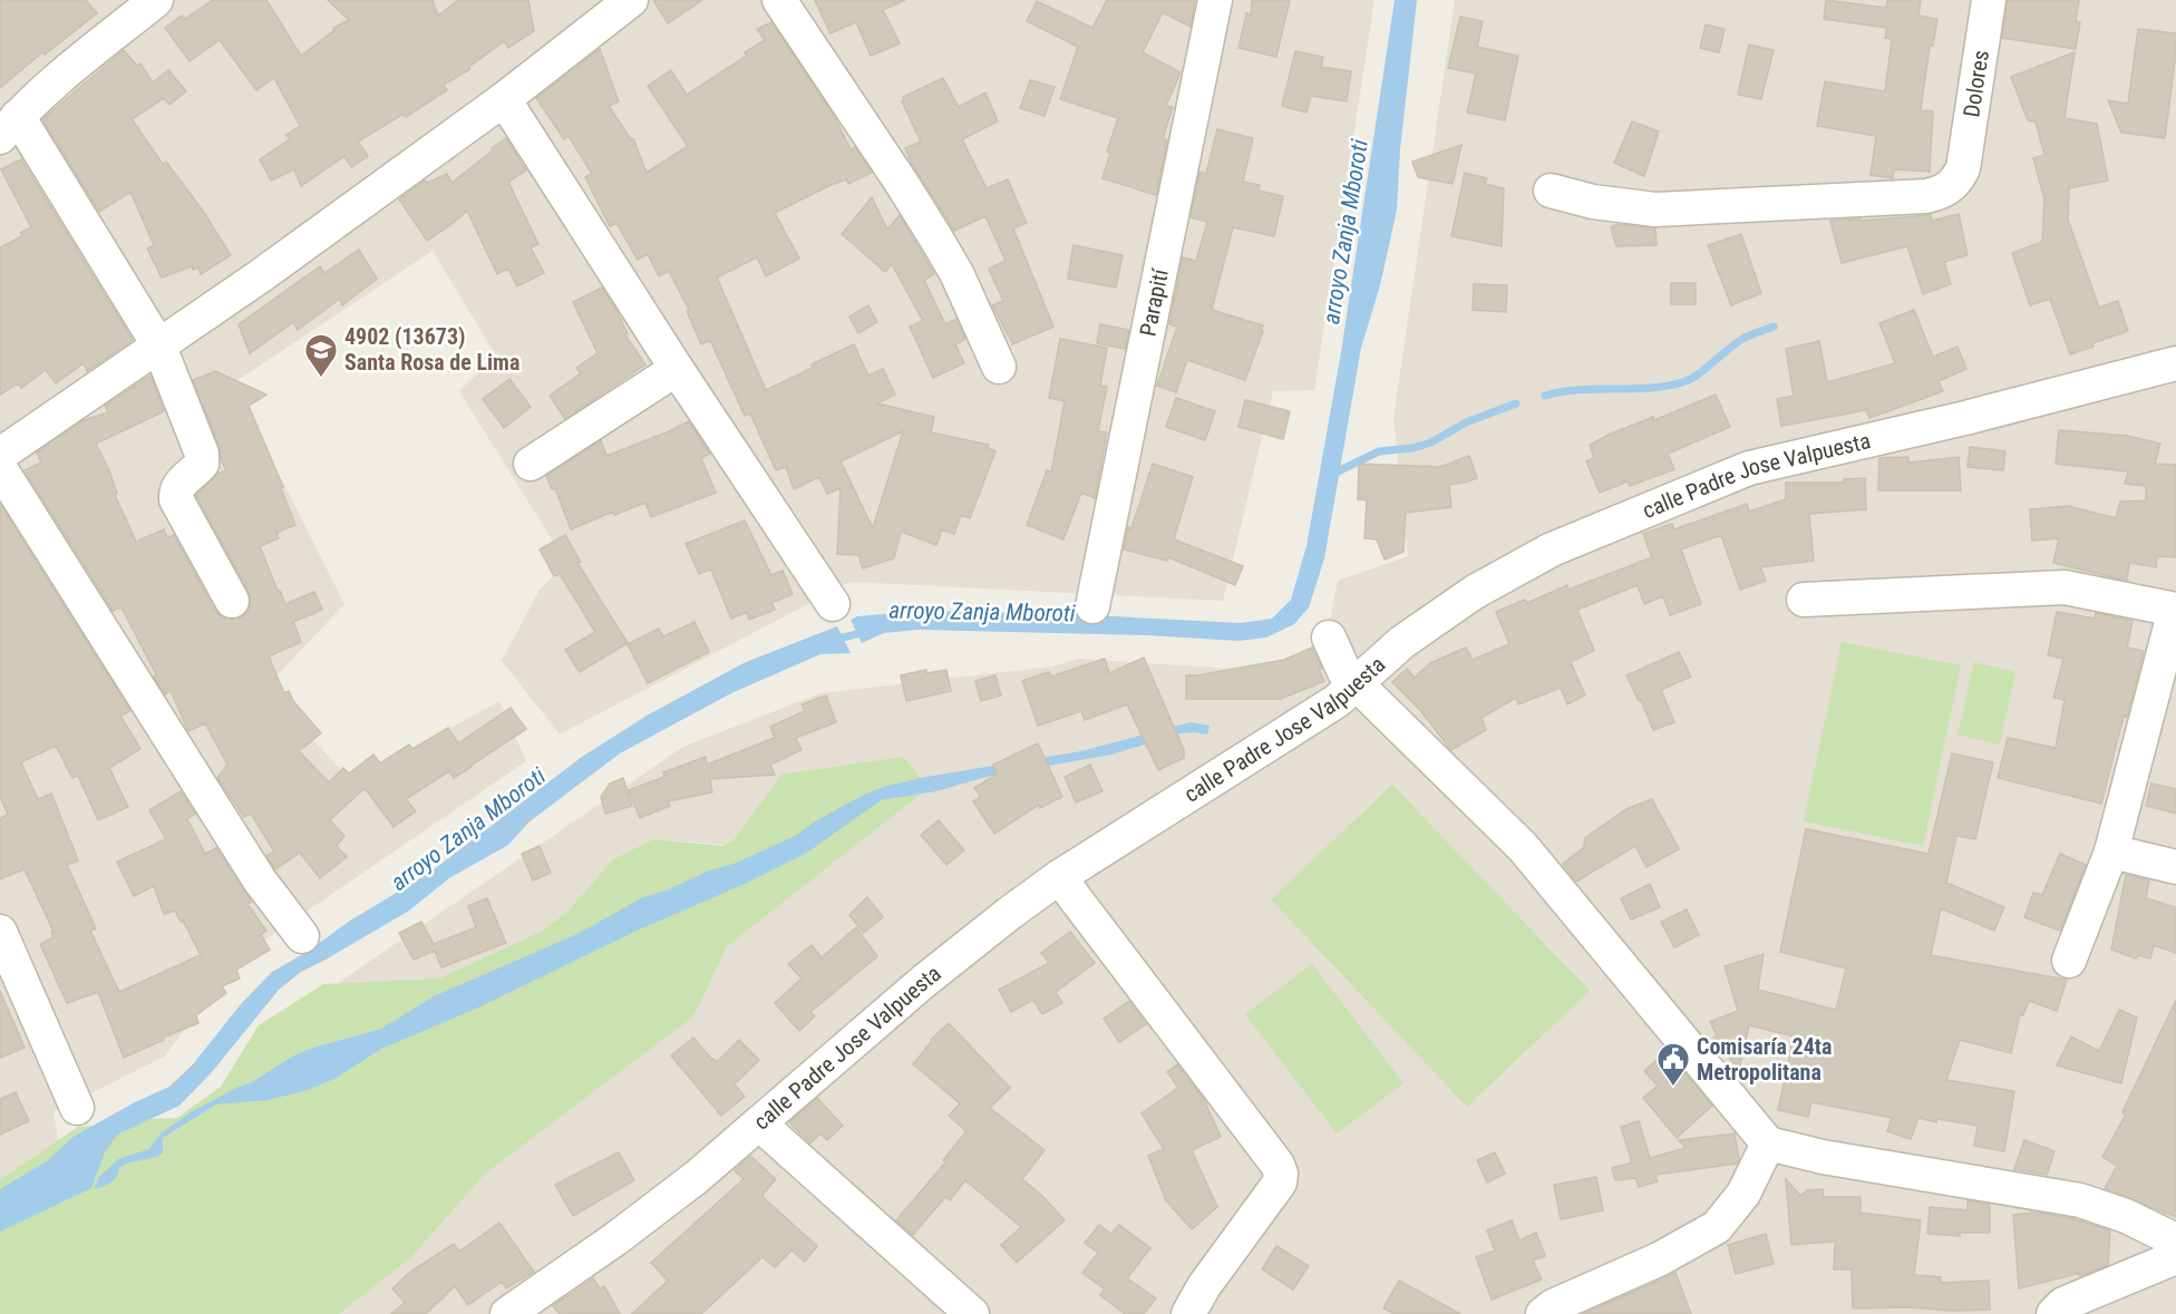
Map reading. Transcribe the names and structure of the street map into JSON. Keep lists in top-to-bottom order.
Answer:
{
  "streets": {
    "street": ["Dolores", "Parapití", "calle Padre Jose Valpuesta"]
  },
  "water": ["arroyo Zanja Mboroti"],
  "places": {
    "school or university": ["4902 (13673) Santa Rosa de Lima"],
    "public building": ["Comisaría 24ta Metropolitana"]
  }
}
